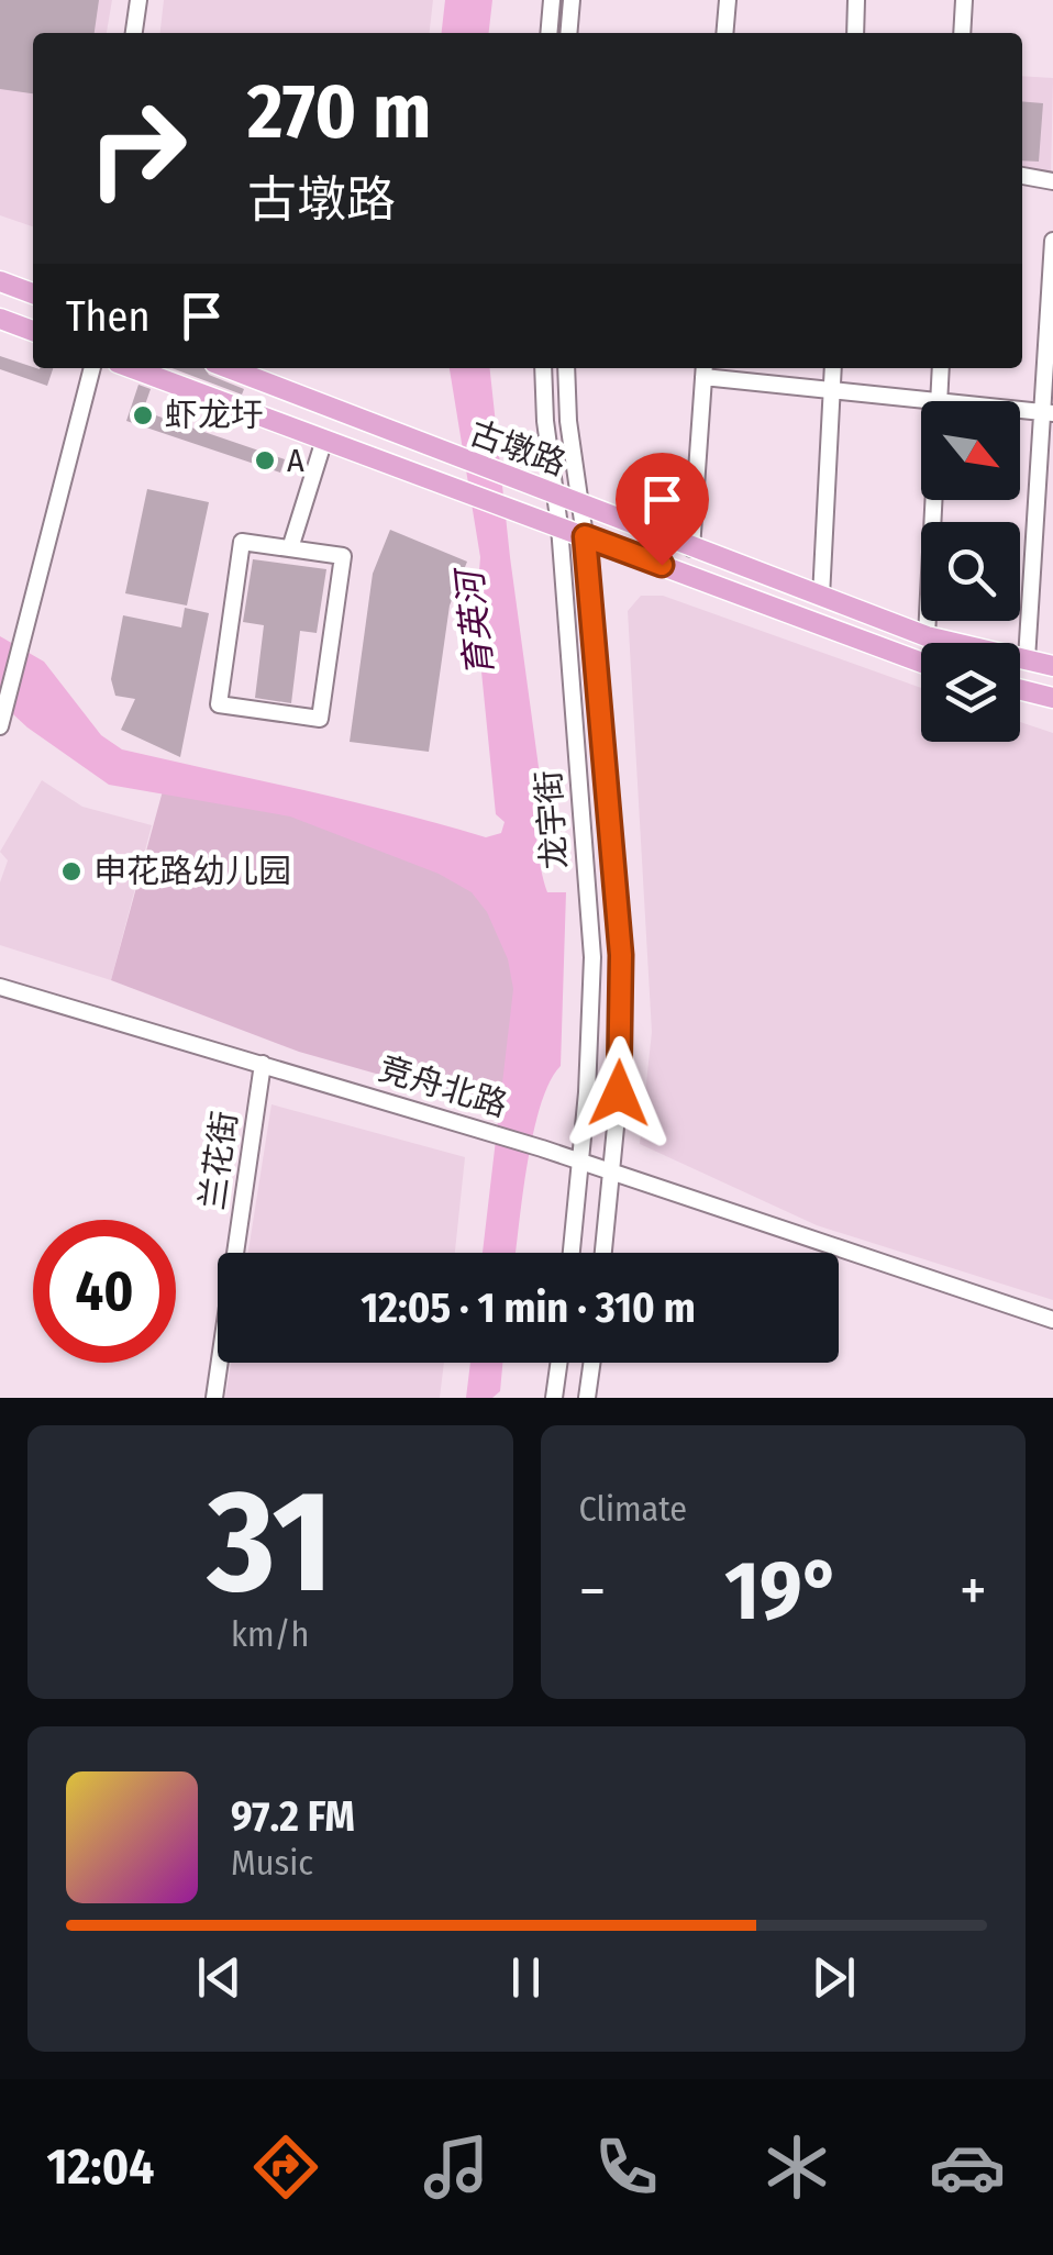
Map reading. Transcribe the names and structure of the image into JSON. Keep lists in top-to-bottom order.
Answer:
{
  "streets": {
    "main road": ["古墩路"],
    "street": ["龙宇街", "竞舟北路", "兰花街"]
  },
  "crossings": [
    ["古墩路", "龙宇街"],
    ["龙宇街", "竞舟北路"],
    ["竞舟北路", "兰花街"]
  ],
  "water": ["育英河"],
  "places": ["虾龙圩", "A", "申花路幼儿园"],
  "north": "bottom right",
  "page": {
    "turn": ["270 m", "古墩路"],
    "then": "Then",
    "limit": "40",
    "trip": "12:05 · 1 min · 310 m",
    "tile": [
      ["31", "km/h"],
      "Climate"
    ],
    "heat": ["−", "19°", "+"],
    "song": ["97.2 FM", "Music"],
    "tabs": "12:04"
  }
}
